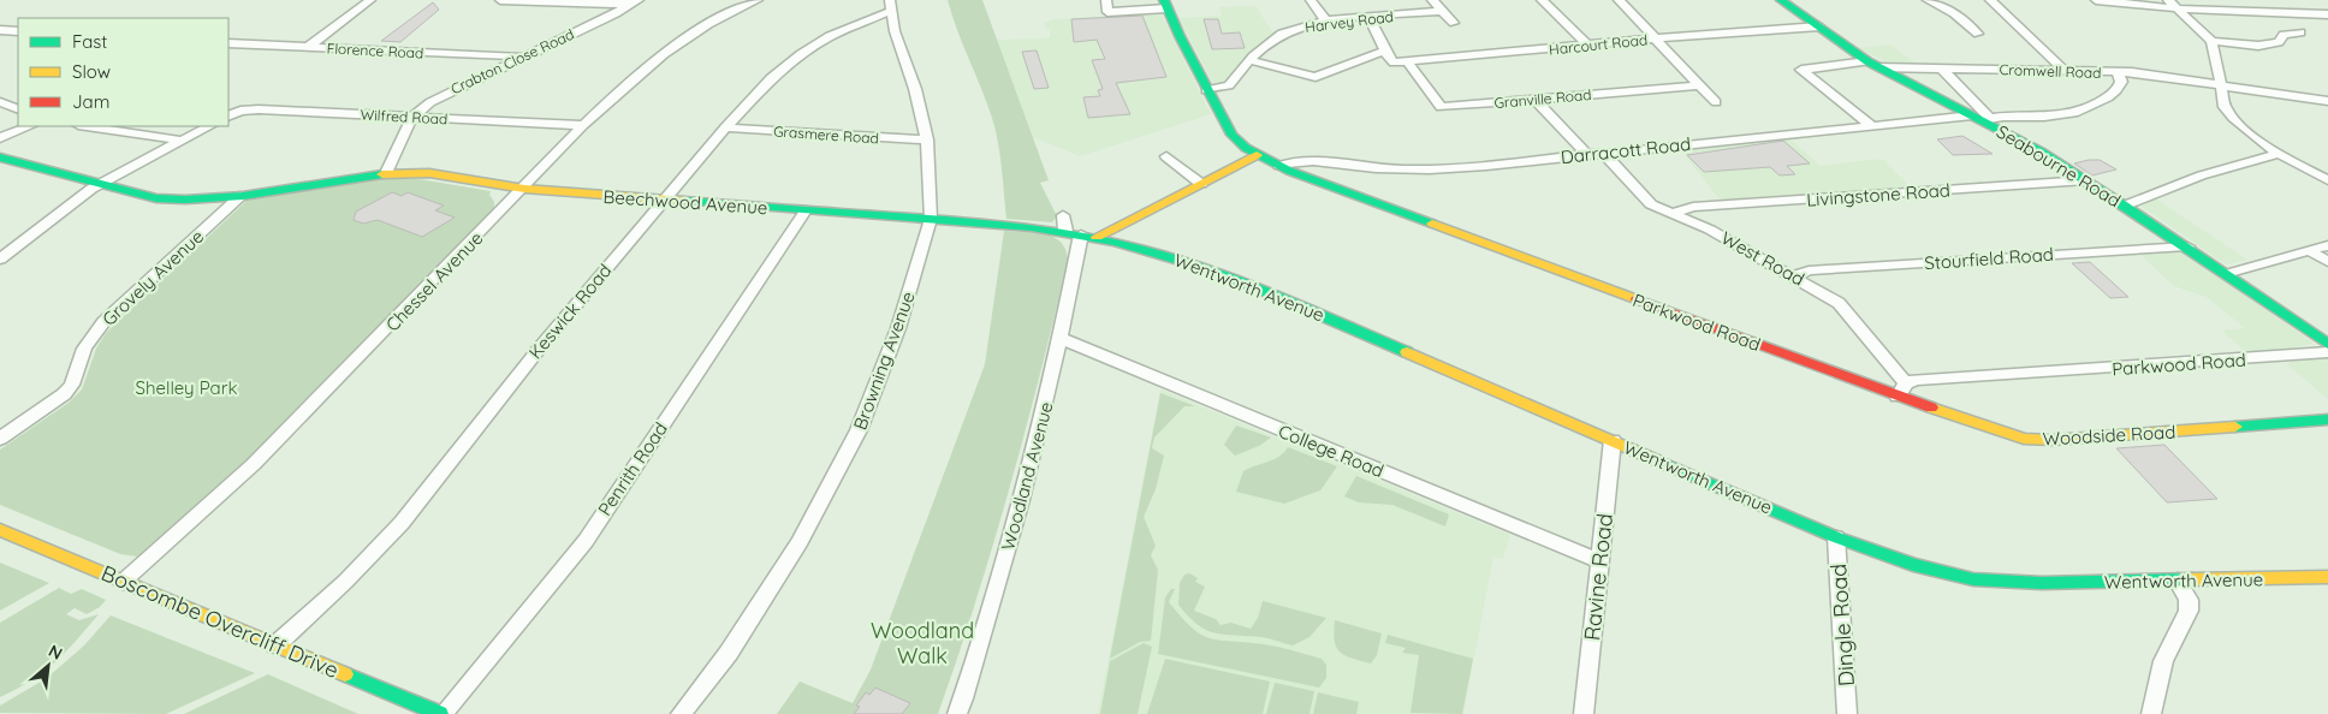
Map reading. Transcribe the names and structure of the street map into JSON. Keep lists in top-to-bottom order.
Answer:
{
  "streets": {
    "street": [
      "Harvey Road",
      "Harcourt Road",
      "Florence Road",
      "Crabton Close Road",
      "Cromwell Road",
      "Granville Road",
      "Wilfred Road",
      "Grasmere Road",
      "Darracott Road",
      "Seabourne Road",
      "Livingstone Road",
      "Beechwood Avenue",
      "West Road",
      "Stourfield Road",
      "Grovely Avenue",
      "Chessel Avenue",
      "Wentworth Avenue",
      "Keswick Road",
      "Parkwood Road",
      "Browning Avenue",
      "Woodside Road",
      "College Road",
      "Penrith Road",
      "Woodland Avenue",
      "Ravine Road",
      "Boscombe Overcliff Drive",
      "Dingle Road"
    ]
  },
  "crossings": [
    ["Harvey Road", "Parkwood Road"],
    ["Harcourt Road", "Granville Road"],
    ["Harcourt Road", "Seabourne Road"],
    ["Florence Road", "Crabton Close Road"],
    ["Crabton Close Road", "Wilfred Road"],
    ["Crabton Close Road", "Beechwood Avenue"],
    ["Cromwell Road", "Darracott Road"],
    ["Cromwell Road", "Seabourne Road"],
    ["Wilfred Road", "Chessel Avenue"],
    ["Grasmere Road", "Keswick Road"],
    ["Grasmere Road", "Browning Avenue"],
    ["Darracott Road", "Seabourne Road"],
    ["Darracott Road", "West Road"],
    ["Darracott Road", "Parkwood Road"],
    ["Seabourne Road", "Livingstone Road"],
    ["Seabourne Road", "Stourfield Road"],
    ["Livingstone Road", "West Road"],
    ["Beechwood Avenue", "Grovely Avenue"],
    ["Beechwood Avenue", "Chessel Avenue"],
    ["Beechwood Avenue", "Wentworth Avenue"],
    ["Beechwood Avenue", "Keswick Road"],
    ["Beechwood Avenue", "Browning Avenue"],
    ["Beechwood Avenue", "Penrith Road"],
    ["Beechwood Avenue", "Woodland Avenue"],
    ["West Road", "Stourfield Road"],
    ["West Road", "Parkwood Road"],
    ["West Road", "Woodside Road"],
    ["Chessel Avenue", "Boscombe Overcliff Drive"],
    ["Wentworth Avenue", "Ravine Road"],
    ["Wentworth Avenue", "Dingle Road"],
    ["Keswick Road", "Browning Avenue"],
    ["Keswick Road", "Boscombe Overcliff Drive"],
    ["Parkwood Road", "Woodside Road"],
    ["College Road", "Woodland Avenue"],
    ["College Road", "Ravine Road"],
    ["Penrith Road", "Boscombe Overcliff Drive"]
  ],
  "parks": ["Shelley Park", "Woodland Walk"],
  "legend": ["Fast", "Slow", "Jam"],
  "north": "top right"
}
